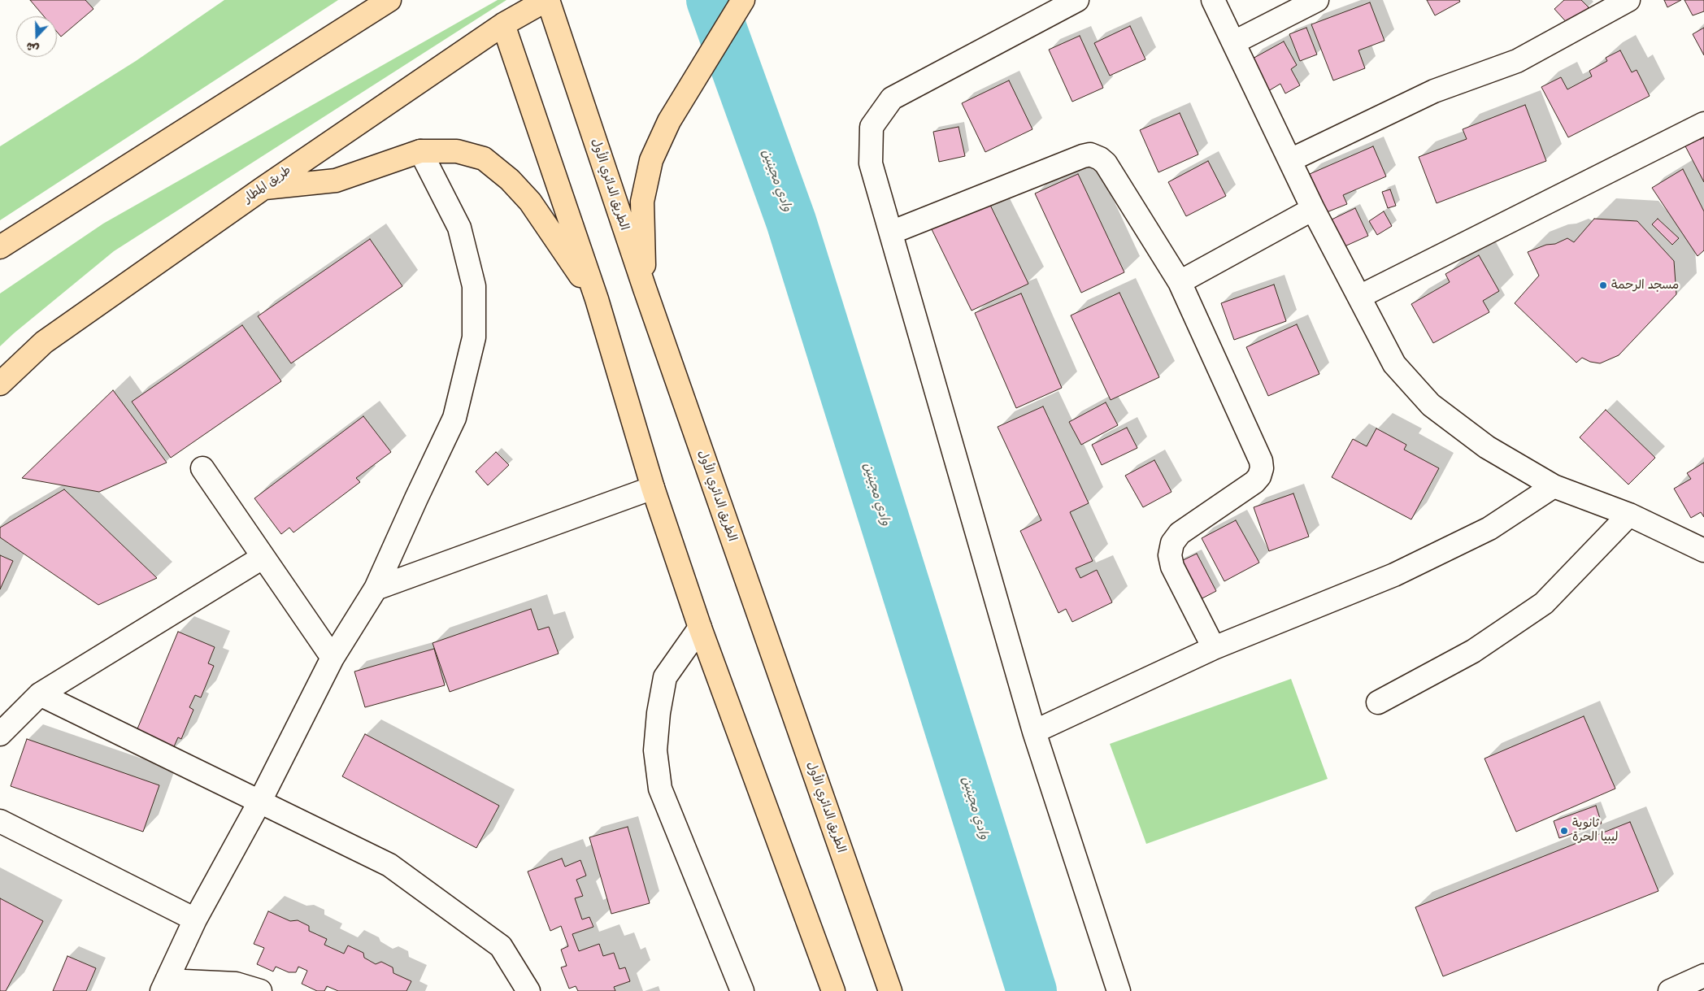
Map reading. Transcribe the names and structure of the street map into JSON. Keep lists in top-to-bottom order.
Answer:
{
  "streets": {
    "highway": ["طريق المطار", "الطريق الدائري الأول"]
  },
  "crossings": [
    ["طريق المطار", "الطريق الدائري الأول"]
  ],
  "water": ["وادي مجينين"],
  "places": ["مسجد الرحمة", "ثانوية ليبيا الحرة"],
  "north": "bottom"
}
